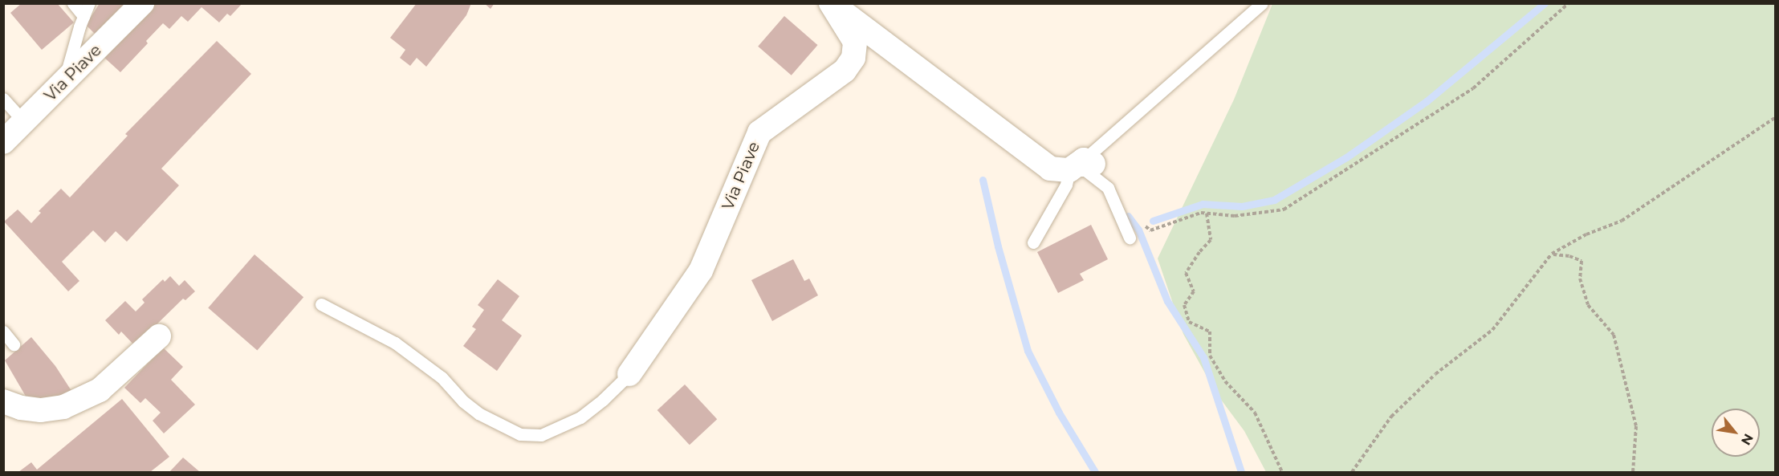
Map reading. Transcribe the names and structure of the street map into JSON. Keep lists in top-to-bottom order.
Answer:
{
  "streets": {
    "street": ["Via Piave"]
  },
  "north": "bottom right"
}
